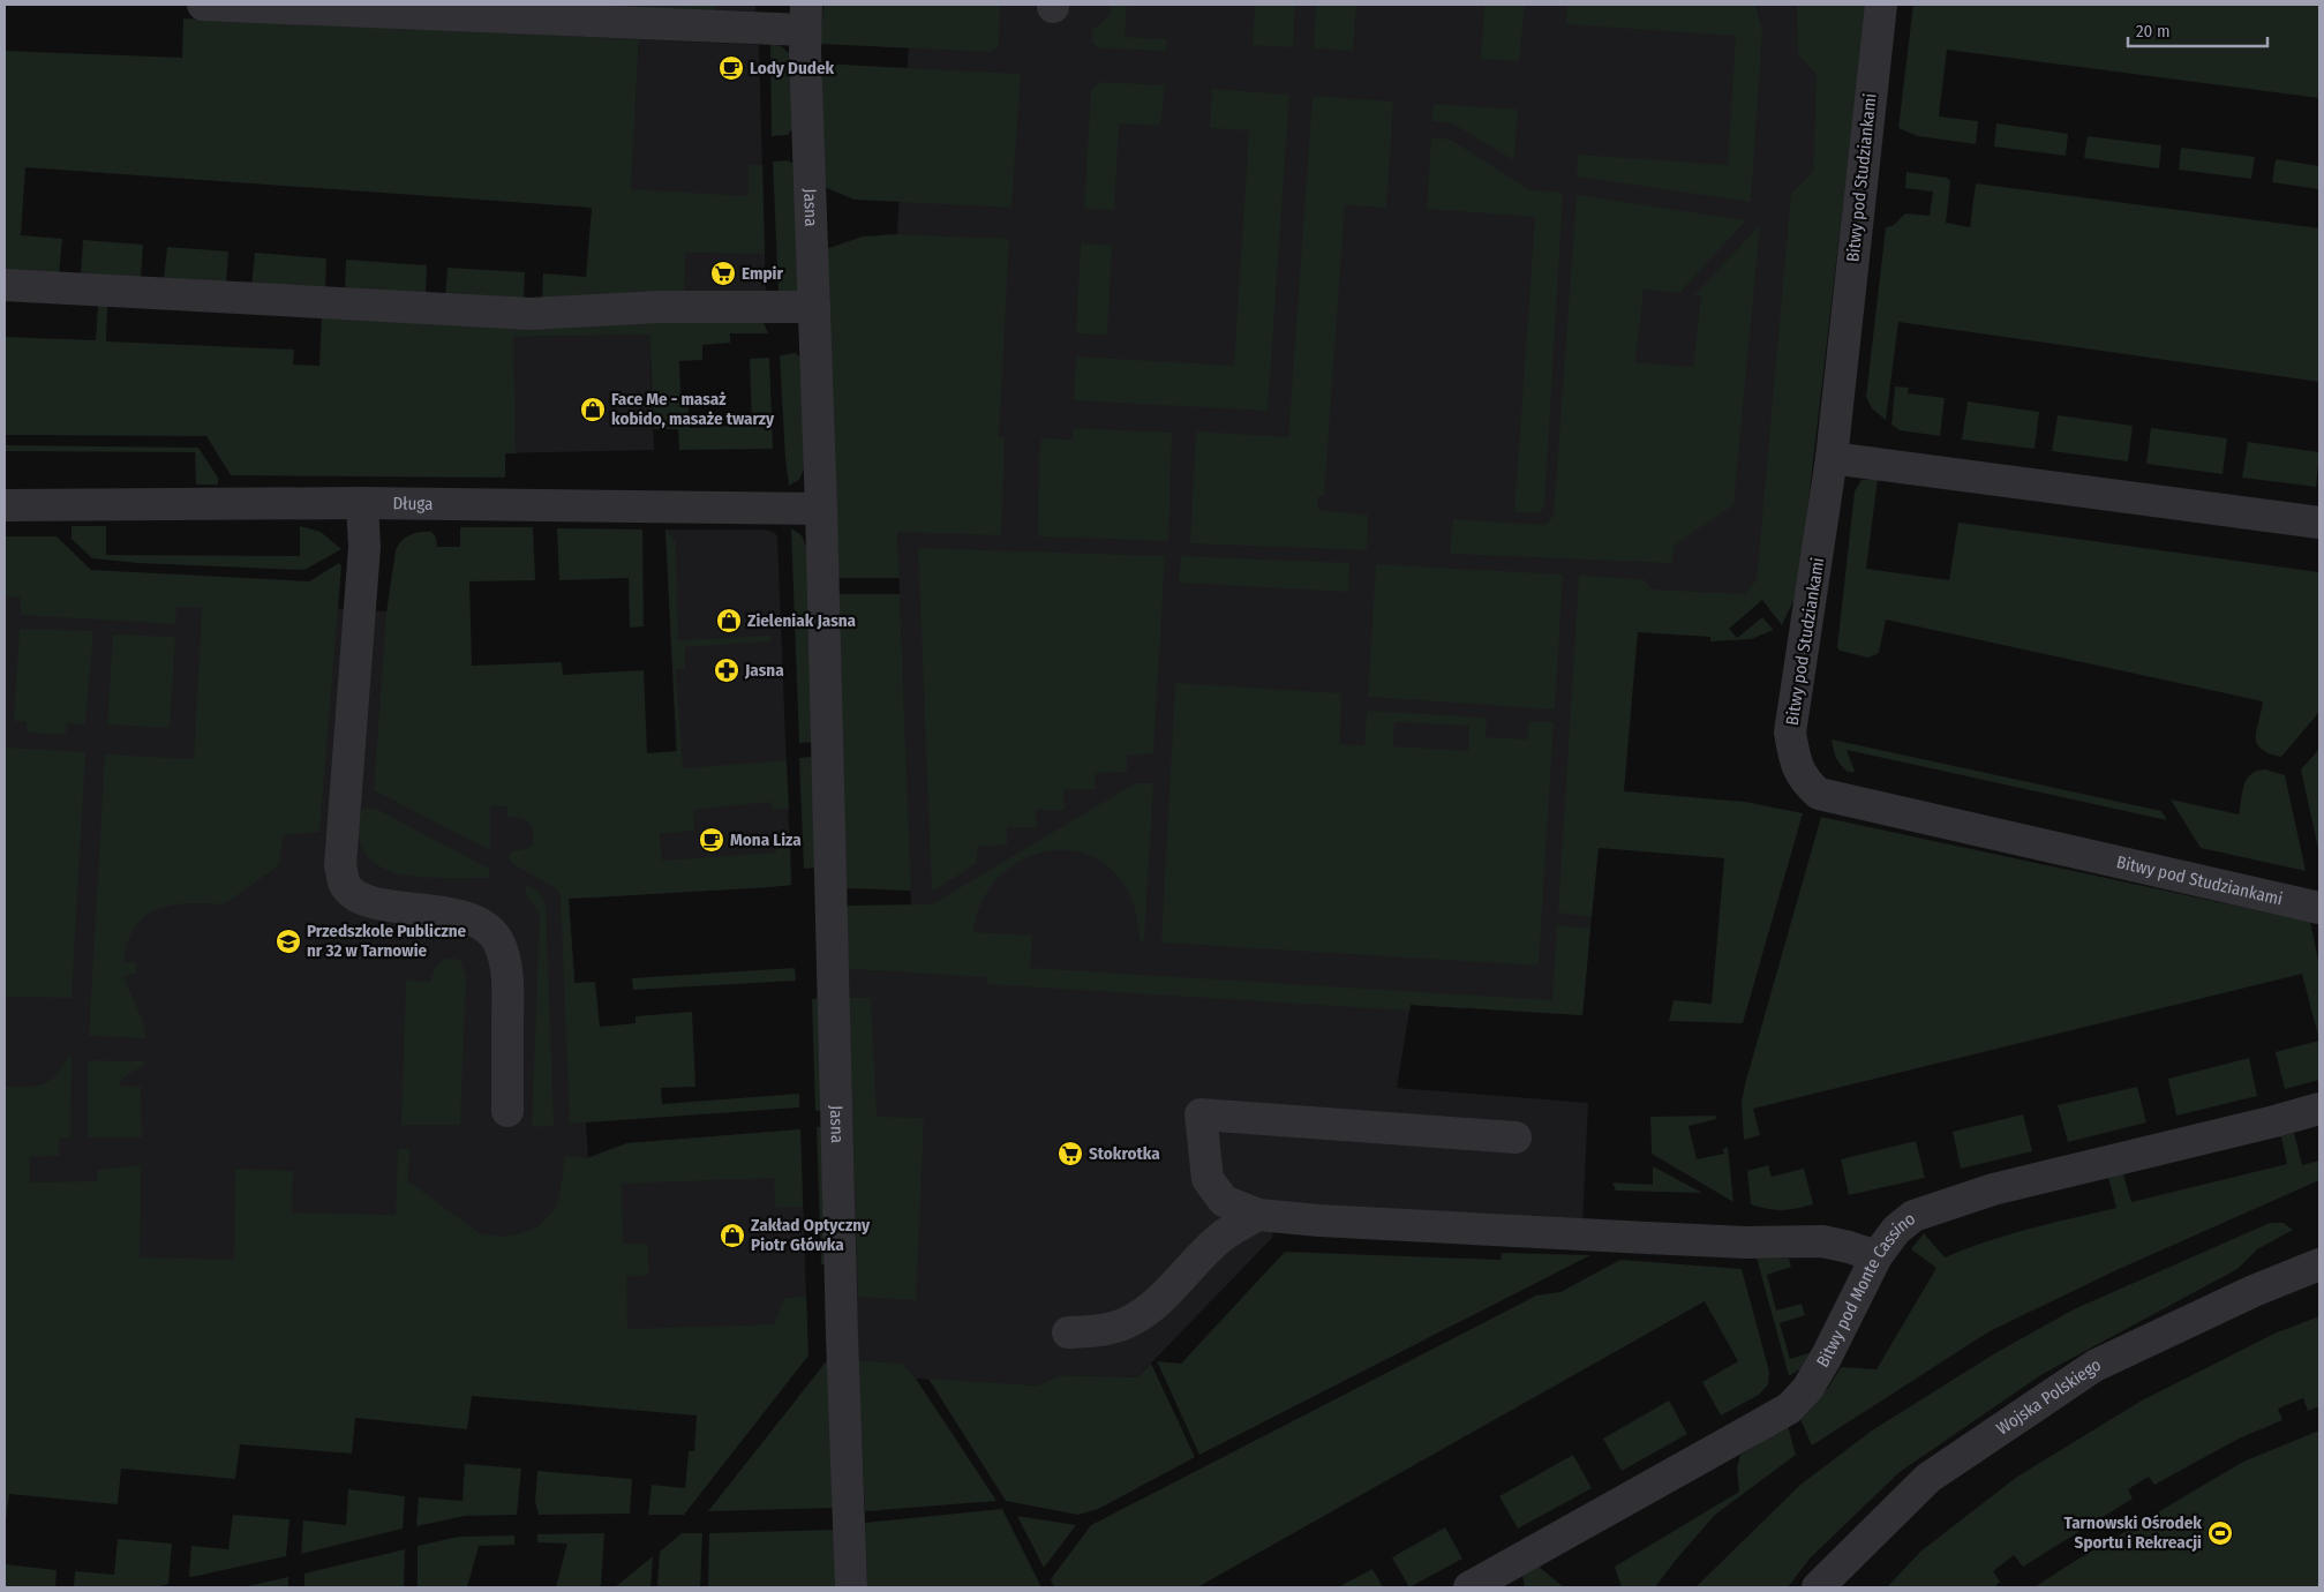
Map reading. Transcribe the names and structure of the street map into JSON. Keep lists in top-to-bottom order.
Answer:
{
  "streets": {
    "street": [
      "Bitwy pod Studziankami",
      "Jasna",
      "Długa",
      "Bitwy pod Monte Cassino",
      "Wojska Polskiego"
    ]
  },
  "crossings": [
    ["Jasna", "Długa"]
  ],
  "places": {
    "cafe": ["Lody Dudek", "Mona Liza"],
    "supermarket": ["Empir", "Stokrotka"],
    "shop": ["Face Me - masaż kobido, masaże twarzy", "Zieleniak Jasna", "Zakład Optyczny Piotr Główka"],
    "pharmacy": ["Jasna"],
    "school or university": ["Przedszkole Publiczne nr 32 w Tarnowie"],
    "sports": ["Tarnowski Ośrodek Sportu i Rekreacji"]
  },
  "scale_bar": "20 m"
}
